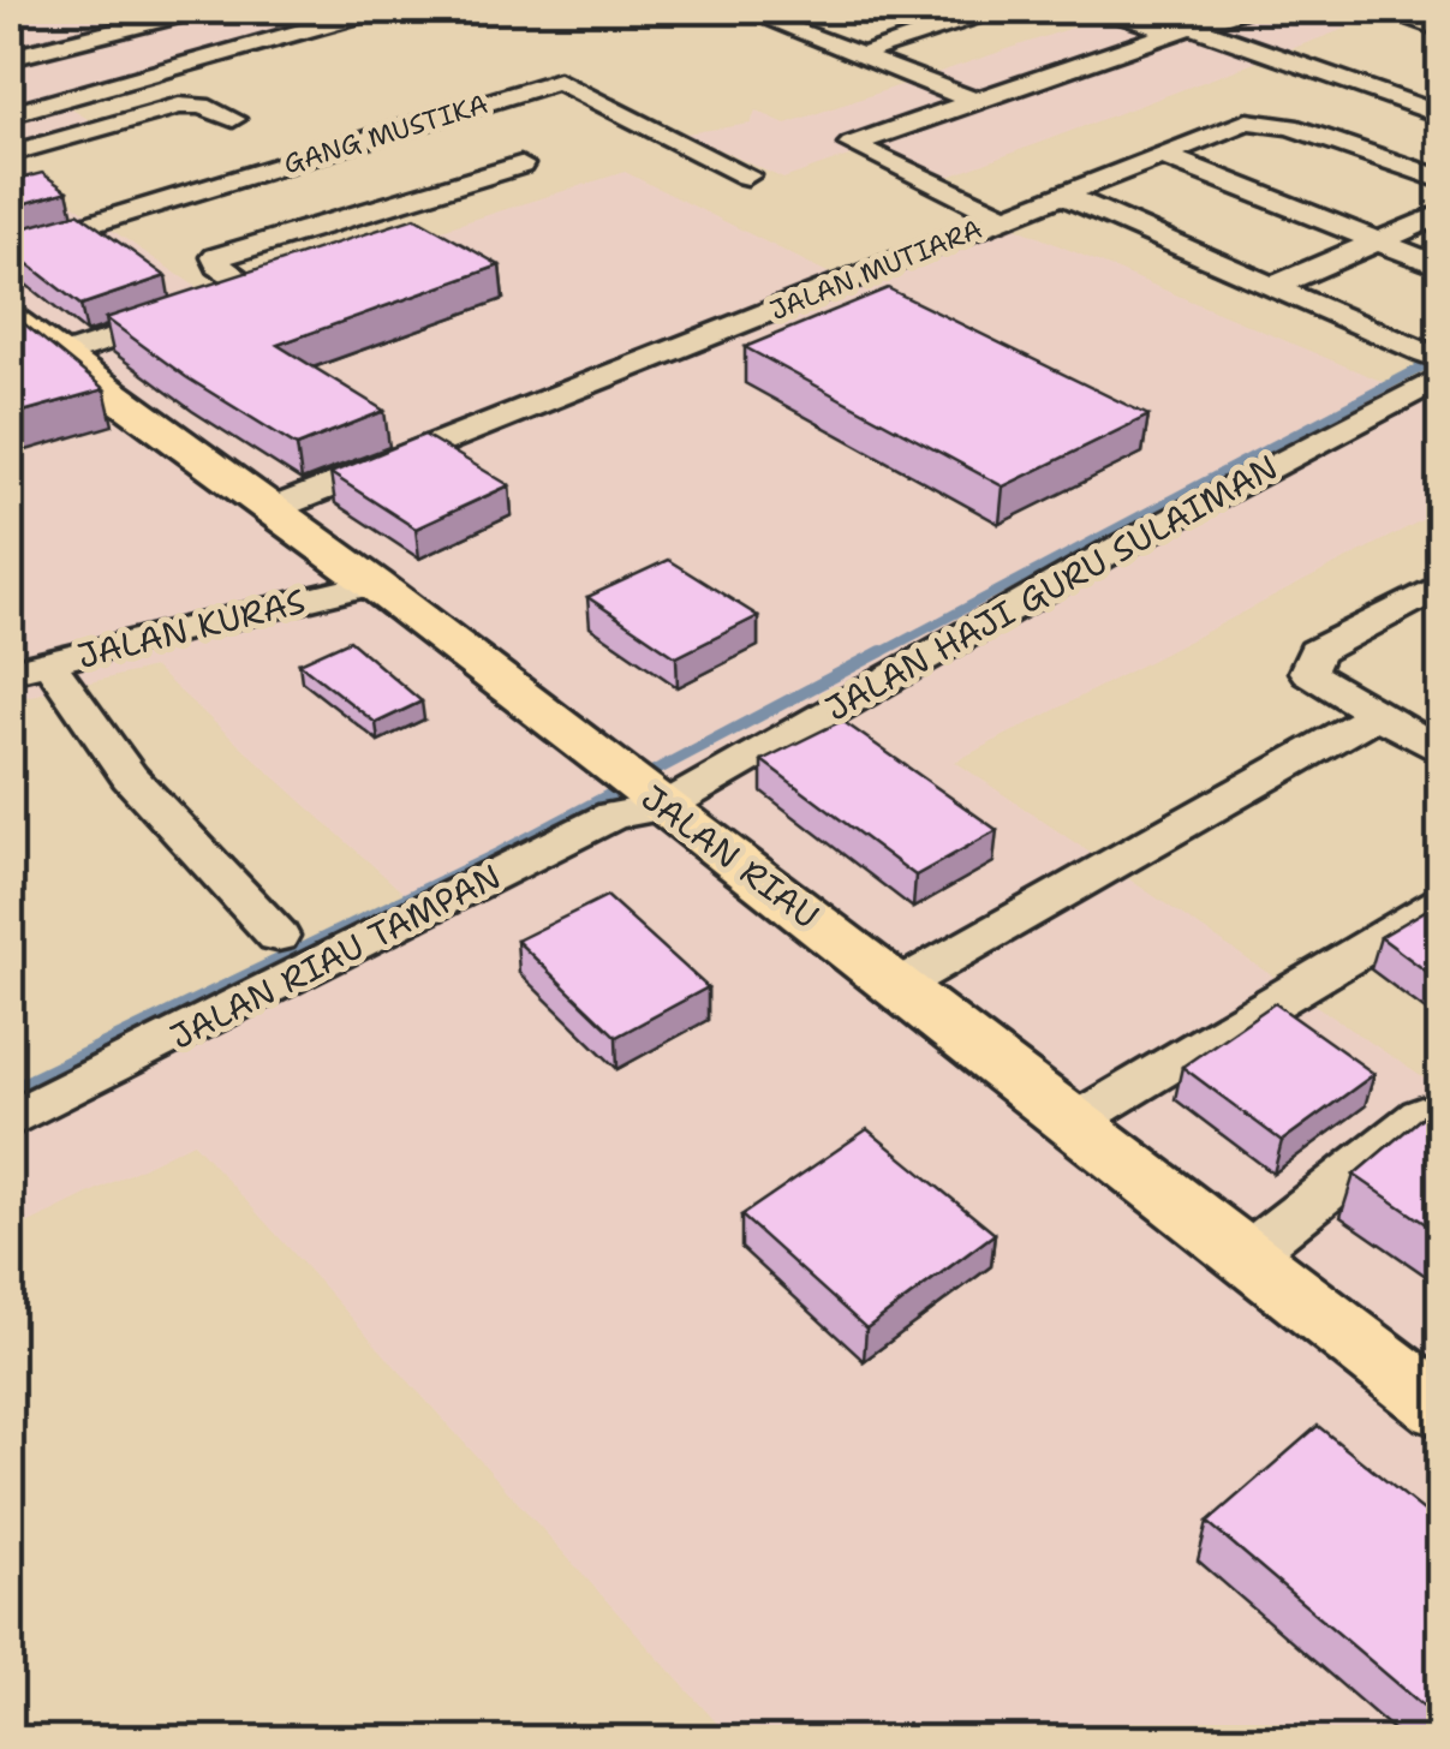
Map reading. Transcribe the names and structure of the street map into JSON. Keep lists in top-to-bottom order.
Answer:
{
  "streets": {
    "main road": ["JALAN RIAU"],
    "street": [
      "GANG MUSTIKA",
      "JALAN MUTIARA",
      "JALAN HAJI GURU SULAIMAN",
      "JALAN KURAS",
      "JALAN RIAU TAMPAN"
    ]
  },
  "crossings": [
    ["JALAN MUTIARA", "JALAN RIAU"],
    ["JALAN HAJI GURU SULAIMAN", "JALAN RIAU"],
    ["JALAN HAJI GURU SULAIMAN", "JALAN RIAU TAMPAN"],
    ["JALAN KURAS", "JALAN RIAU"],
    ["JALAN RIAU", "JALAN RIAU TAMPAN"]
  ]
}
